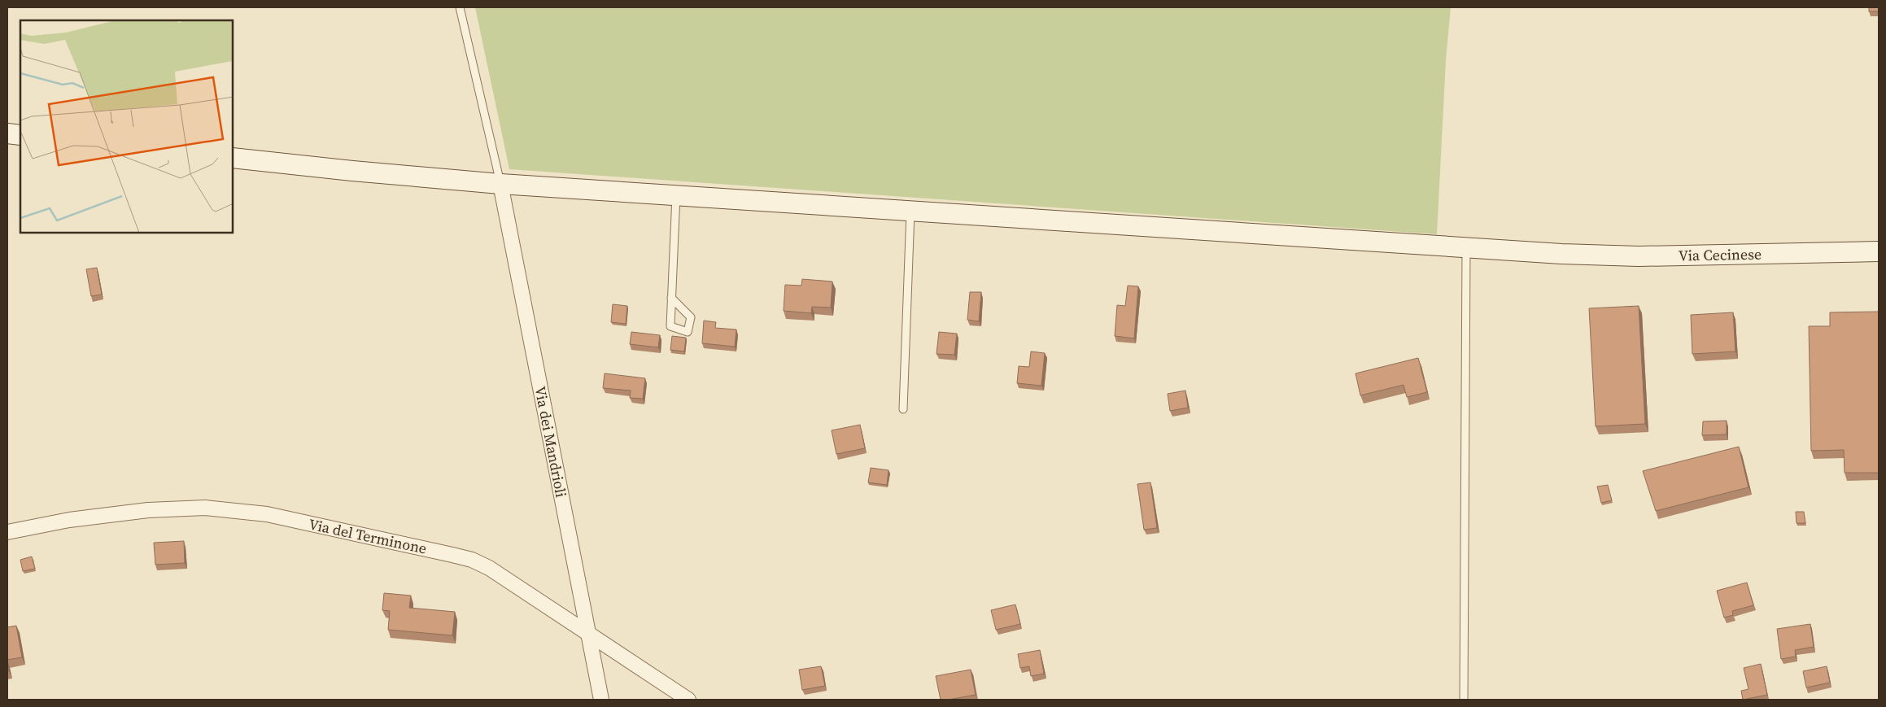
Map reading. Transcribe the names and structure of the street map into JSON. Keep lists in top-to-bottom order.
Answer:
{
  "streets": {
    "main road": ["Via Cecinese"],
    "street": ["Via dei Mandrioli", "Via del Terminone"]
  },
  "crossings": [
    ["Via Cecinese", "Via dei Mandrioli"],
    ["Via dei Mandrioli", "Via del Terminone"]
  ]
}
